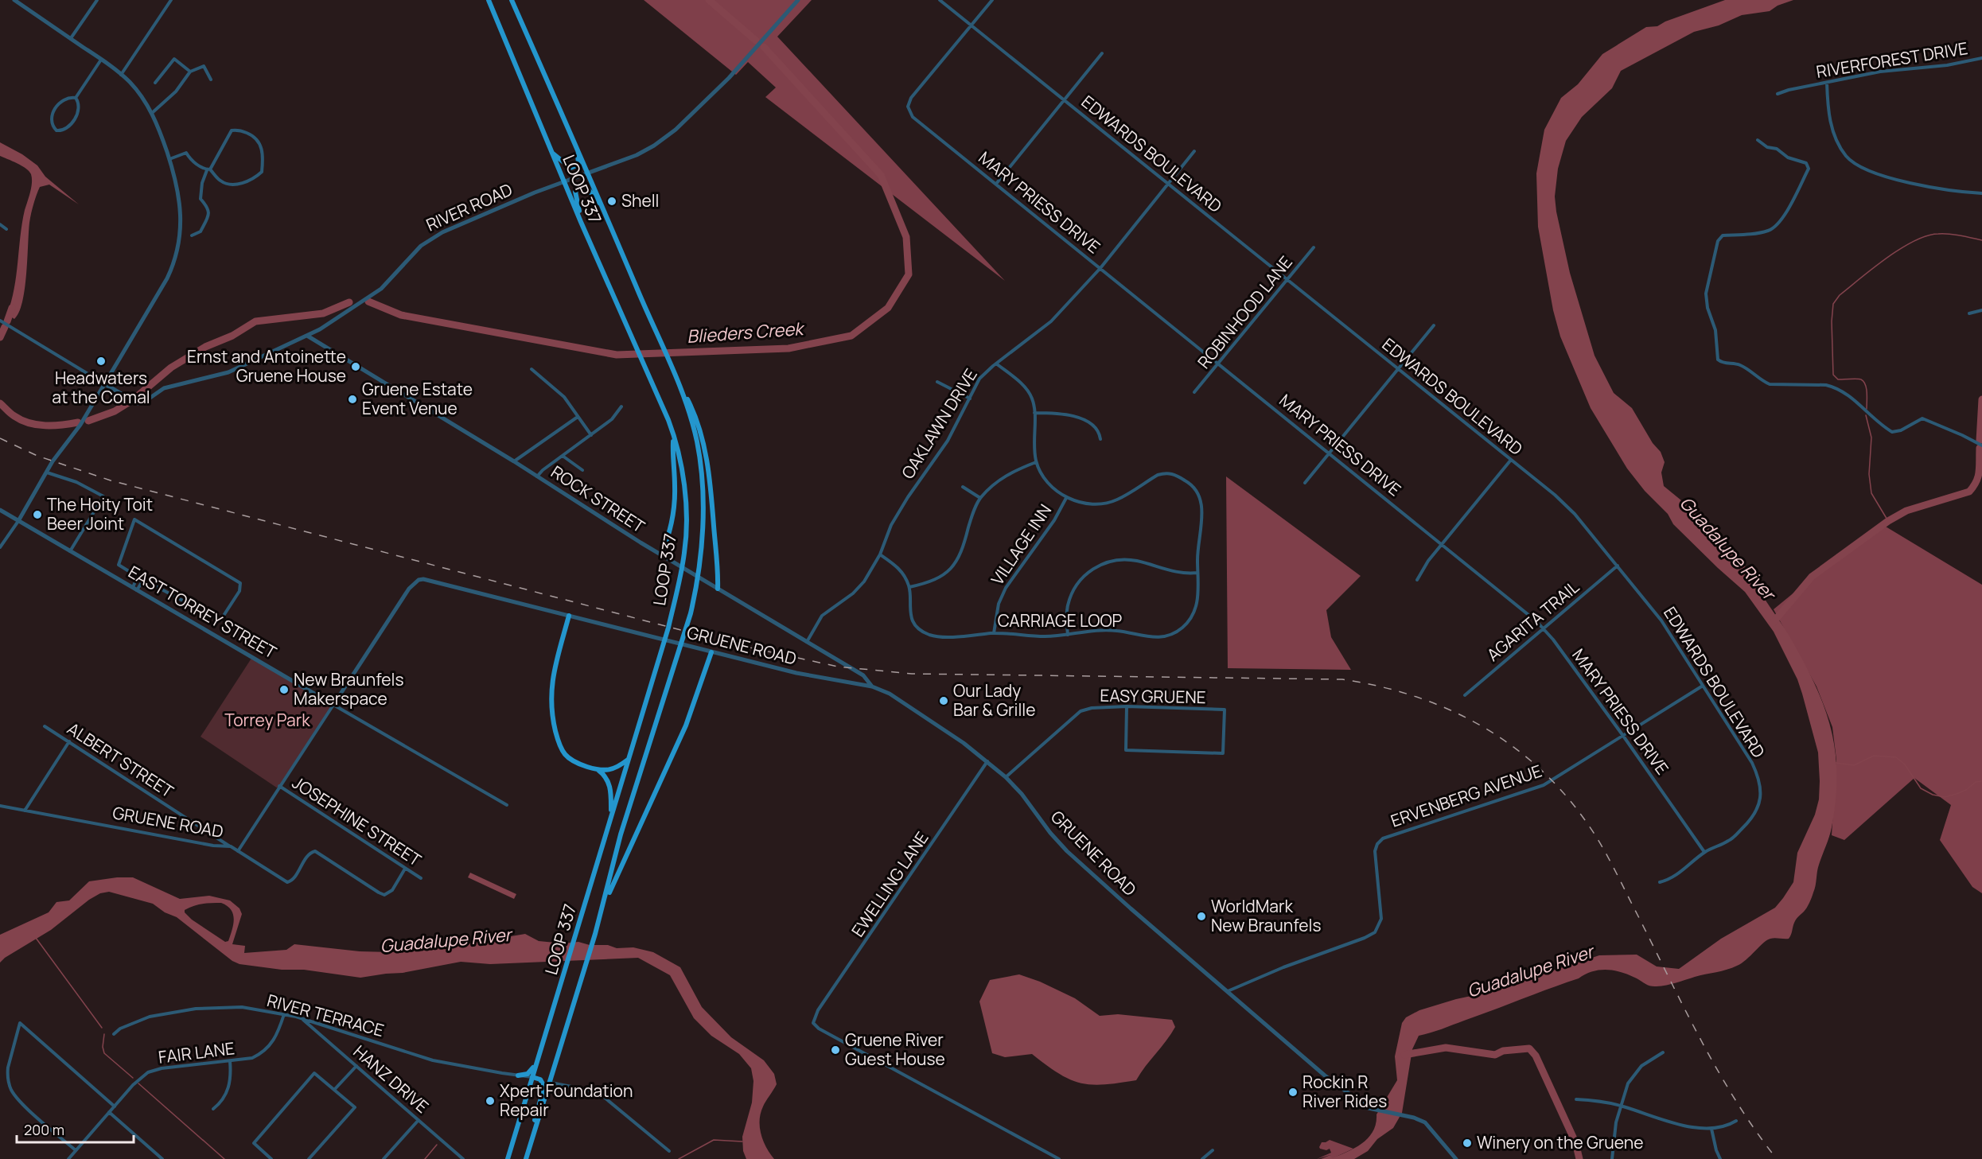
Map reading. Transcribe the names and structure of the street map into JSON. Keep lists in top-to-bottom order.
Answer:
{
  "streets": {
    "main road": ["LOOP 337"],
    "street": [
      "RIVERFOREST DRIVE",
      "EDWARDS BOULEVARD",
      "MARY PRIESS DRIVE",
      "RIVER ROAD",
      "ROBINHOOD LANE",
      "OAKLAWN DRIVE",
      "ROCK STREET",
      "VILLAGE INN",
      "EAST TORREY STREET",
      "CARRIAGE LOOP",
      "AGARITA TRAIL",
      "GRUENE ROAD",
      "EASY GRUENE",
      "ALBERT STREET",
      "ERVENBERG AVENUE",
      "JOSEPHINE STREET",
      "EWELLING LANE",
      "RIVER TERRACE",
      "FAIR LANE",
      "HANZ DRIVE"
    ]
  },
  "crossings": [
    ["EDWARDS BOULEVARD", "MARY PRIESS DRIVE"],
    ["EDWARDS BOULEVARD", "ROBINHOOD LANE"],
    ["EDWARDS BOULEVARD", "OAKLAWN DRIVE"],
    ["EDWARDS BOULEVARD", "AGARITA TRAIL"],
    ["EDWARDS BOULEVARD", "ERVENBERG AVENUE"],
    ["LOOP 337", "RIVER ROAD"],
    ["LOOP 337", "RIVER TERRACE"],
    ["MARY PRIESS DRIVE", "ROBINHOOD LANE"],
    ["MARY PRIESS DRIVE", "OAKLAWN DRIVE"],
    ["MARY PRIESS DRIVE", "AGARITA TRAIL"],
    ["MARY PRIESS DRIVE", "ERVENBERG AVENUE"],
    ["RIVER ROAD", "ROCK STREET"],
    ["OAKLAWN DRIVE", "ROCK STREET"],
    ["ROCK STREET", "GRUENE ROAD"],
    ["VILLAGE INN", "CARRIAGE LOOP"],
    ["EAST TORREY STREET", "GRUENE ROAD"],
    ["GRUENE ROAD", "EASY GRUENE"],
    ["GRUENE ROAD", "ALBERT STREET"],
    ["GRUENE ROAD", "ERVENBERG AVENUE"],
    ["GRUENE ROAD", "JOSEPHINE STREET"],
    ["GRUENE ROAD", "EWELLING LANE"],
    ["RIVER TERRACE", "FAIR LANE"],
    ["RIVER TERRACE", "HANZ DRIVE"]
  ],
  "water": ["Blieders Creek", "Guadalupe River"],
  "parks": ["Torrey Park"],
  "places": [
    "Shell",
    "Headwaters at the Comal",
    "Ernst and Antoinette Gruene House",
    "Gruene Estate Event Venue",
    "The Hoity Toit Beer Joint",
    "New Braunfels Makerspace",
    "Our Lady Bar & Grille",
    "WorldMark New Braunfels",
    "Gruene River Guest House",
    "Rockin R River Rides",
    "Xpert Foundation Repair",
    "Winery on the Gruene"
  ],
  "scale_bar": "200 m"
}
